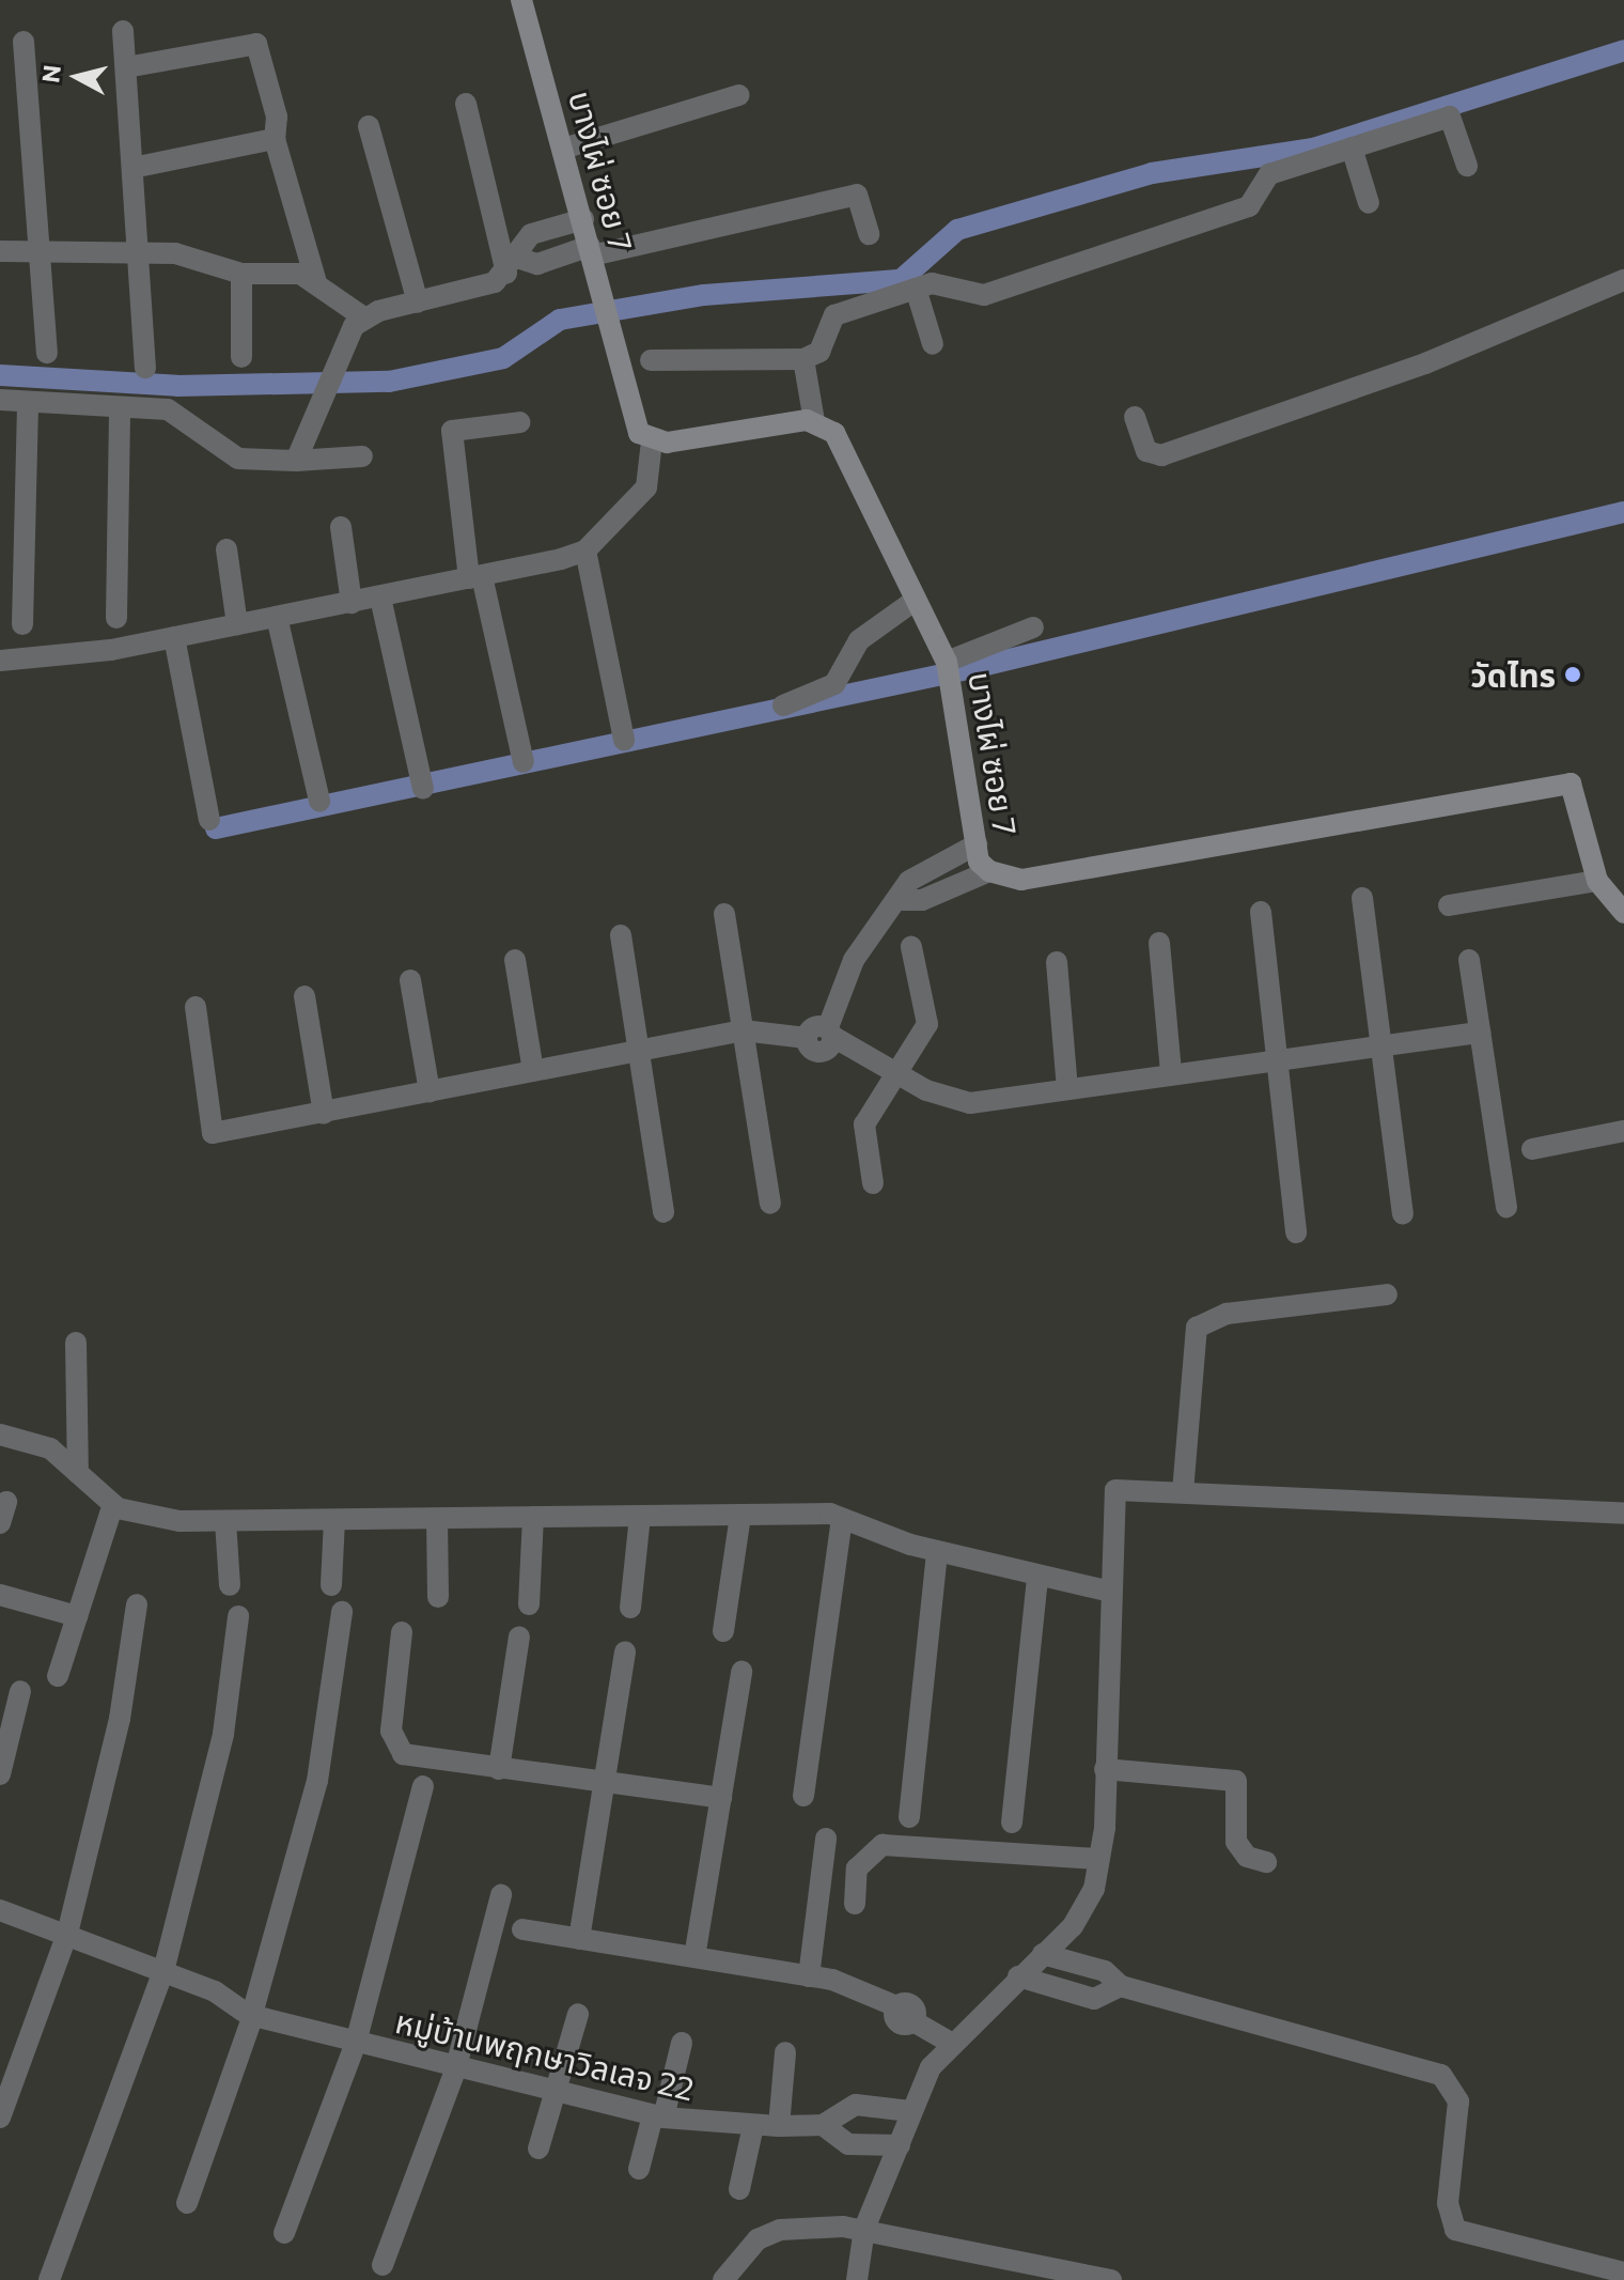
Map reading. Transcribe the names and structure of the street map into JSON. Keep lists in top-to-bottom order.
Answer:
{
  "streets": {
    "street": ["บางไผ่ ซอย 7", "หมู่บ้านพฤกษาวิลเลจ 22"]
  },
  "places": ["วัดไทร"],
  "north": "left"
}
